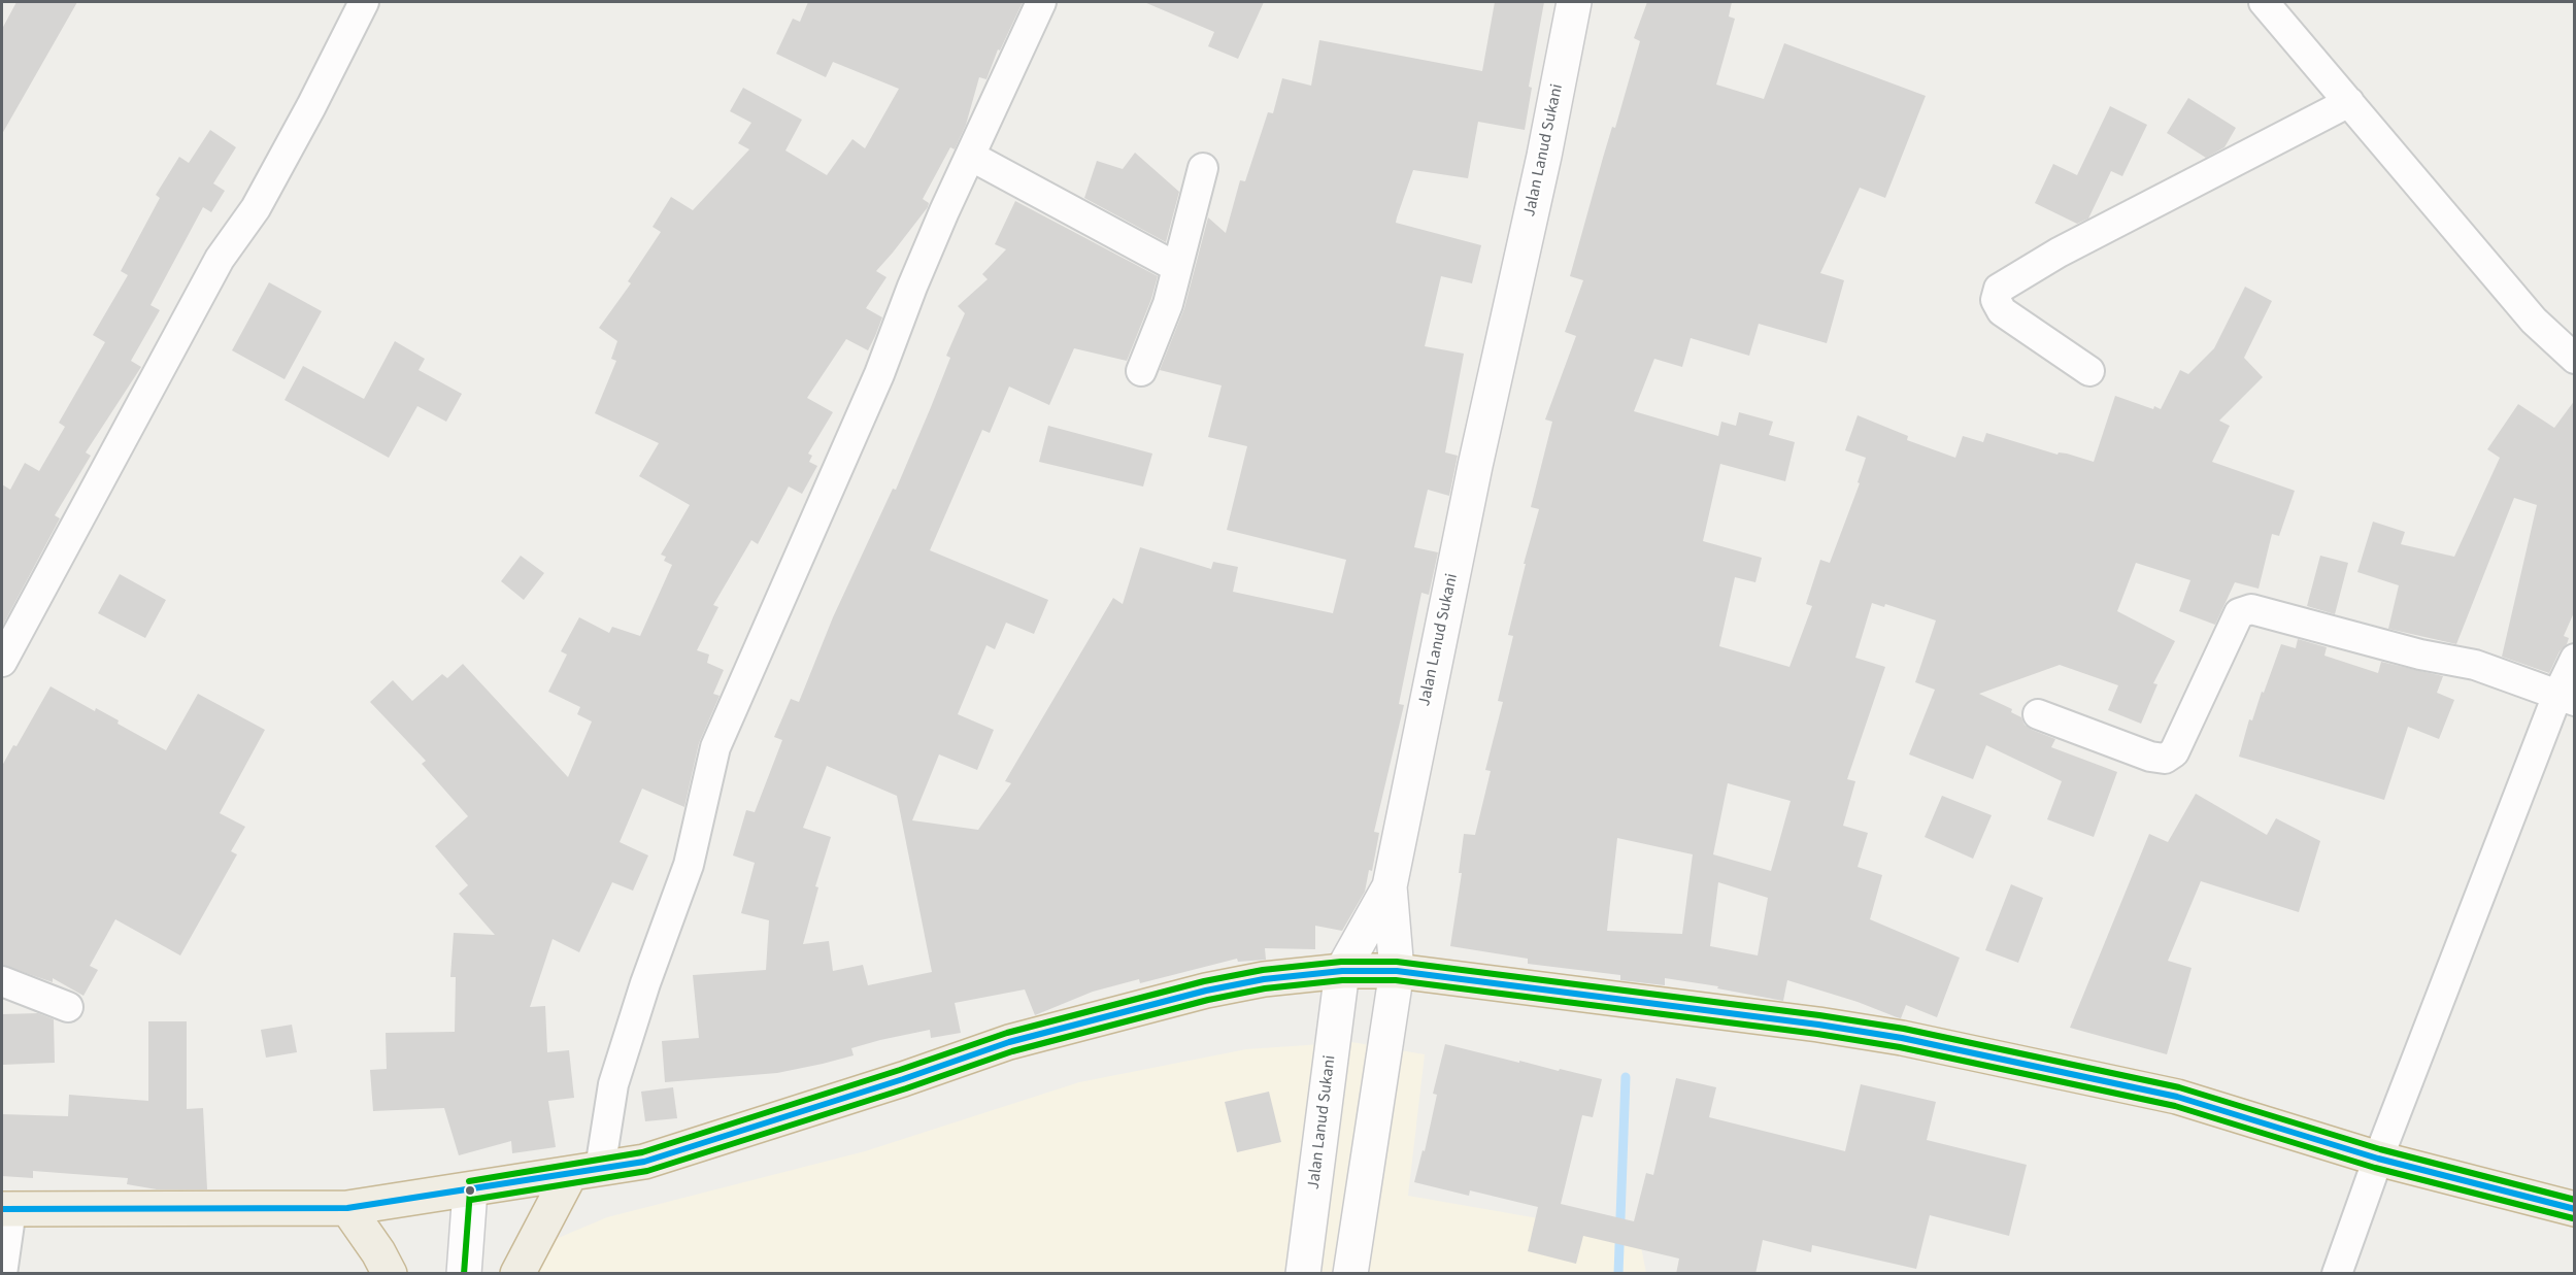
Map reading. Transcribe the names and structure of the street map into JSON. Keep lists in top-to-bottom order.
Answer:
{
  "streets": {
    "street": ["Jalan Lanud Sukani"]
  }
}
